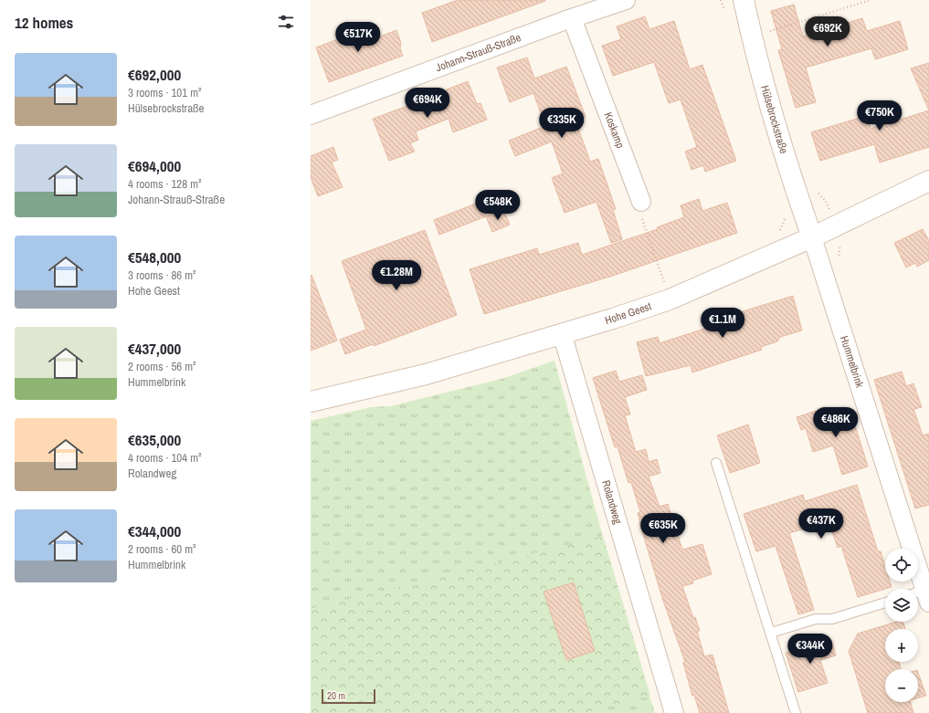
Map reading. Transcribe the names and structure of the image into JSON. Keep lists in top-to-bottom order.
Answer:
{
  "streets": {
    "street": [
      "Johann-Strauß-Straße",
      "Hülsebrockstraße",
      "Koskamp",
      "Hohe Geest",
      "Hummelbrink",
      "Rolandweg"
    ]
  },
  "crossings": [
    ["Johann-Strauß-Straße", "Koskamp"],
    ["Hülsebrockstraße", "Hohe Geest"],
    ["Hülsebrockstraße", "Hummelbrink"],
    ["Hohe Geest", "Hummelbrink"],
    ["Hohe Geest", "Rolandweg"]
  ],
  "scale_bar": "20 m",
  "page": {
    "heading": "12 homes",
    "price": [
      "€692K",
      "€517K",
      "€694K",
      "€750K",
      "€335K",
      "€548K",
      "€1.28M",
      "€1.1M",
      "€486K",
      "€437K",
      "€635K",
      "€344K"
    ],
    "list": [
      {
        "name": "€692,000",
        "note": "3 rooms · 101 m² · Hülsebrockstraße"
      },
      {
        "name": "€694,000",
        "note": "4 rooms · 128 m² · Johann-Strauß-Straße"
      },
      {
        "name": "€548,000",
        "note": "3 rooms · 86 m² · Hohe Geest"
      },
      {
        "name": "€437,000",
        "note": "2 rooms · 56 m² · Hummelbrink"
      },
      {
        "name": "€635,000",
        "note": "4 rooms · 104 m² · Rolandweg"
      },
      {
        "name": "€344,000",
        "note": "2 rooms · 60 m² · Hummelbrink"
      }
    ],
    "map_buttons": ["+", "−"],
    "scale": "20 m"
  }
}
